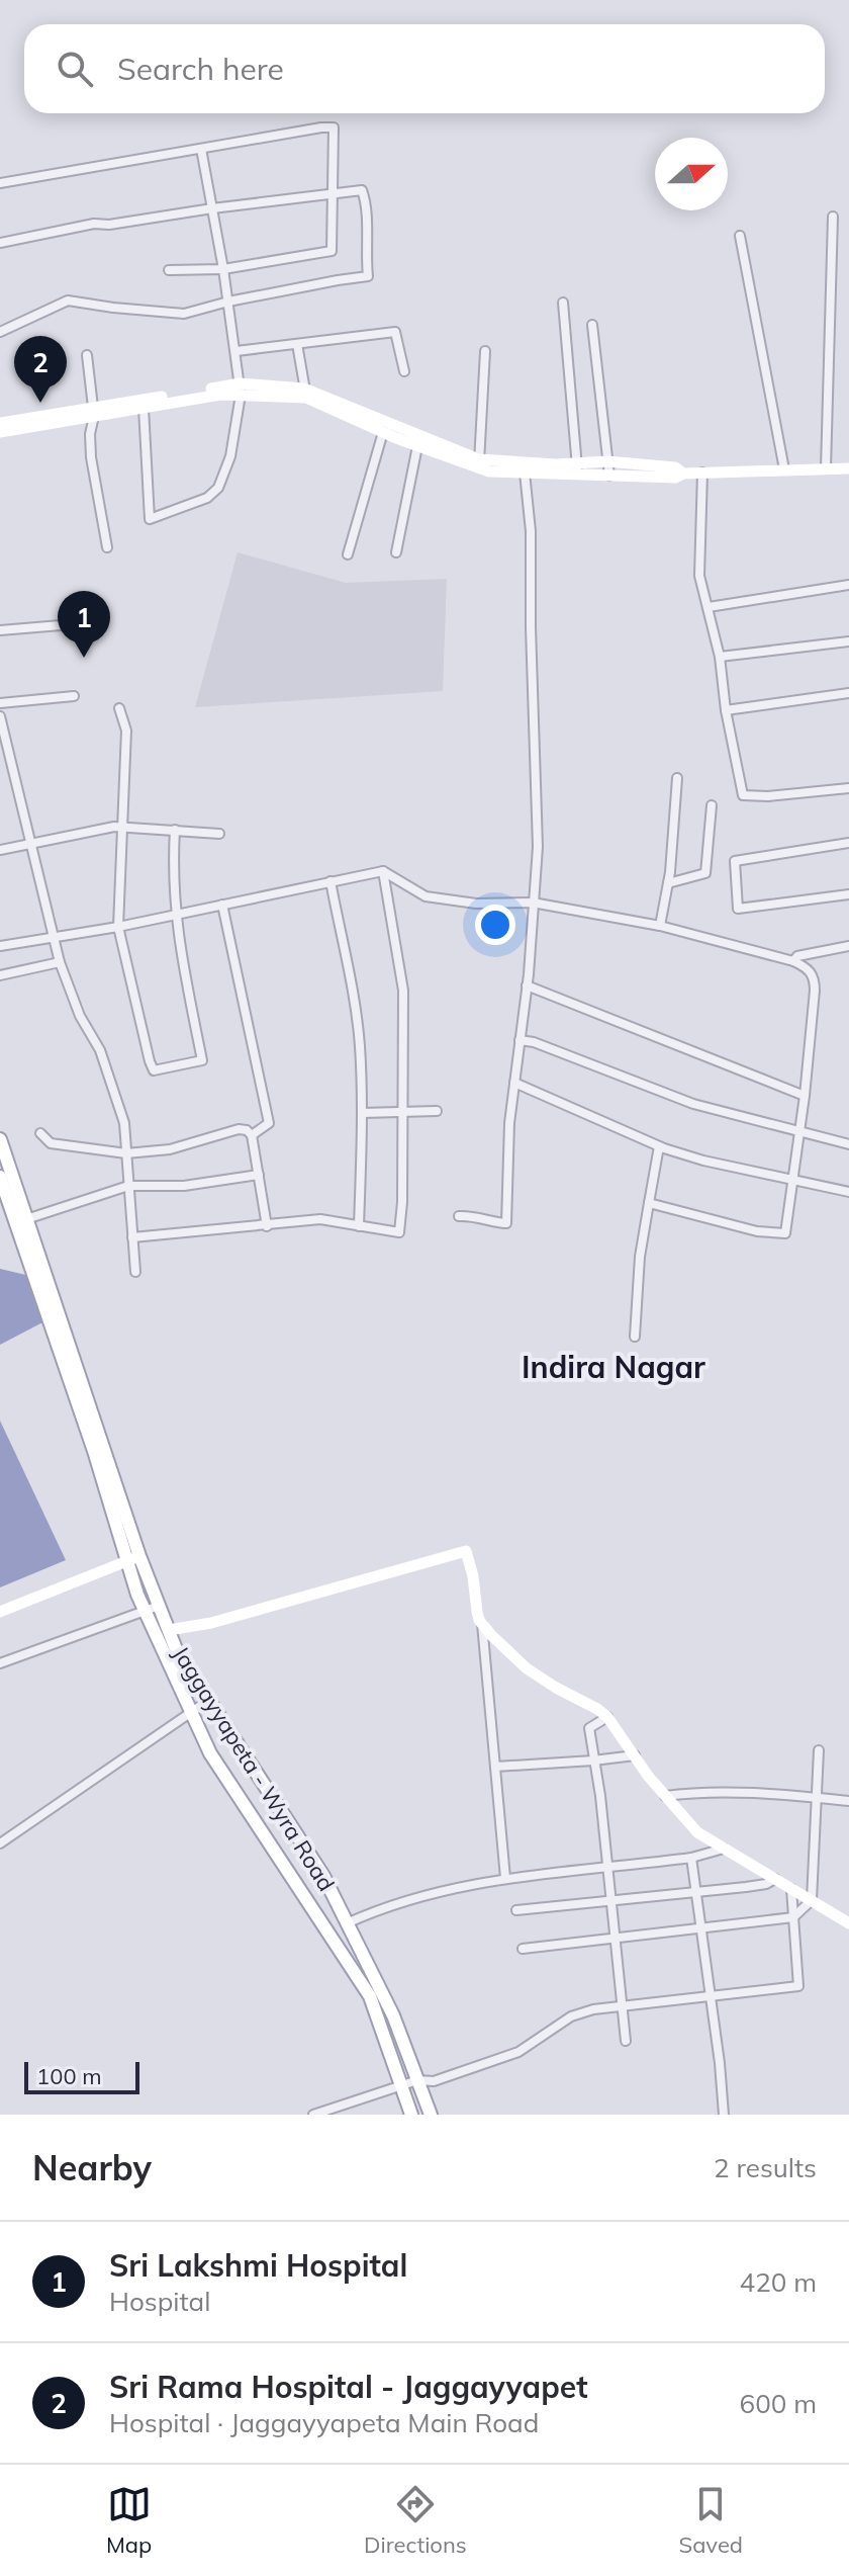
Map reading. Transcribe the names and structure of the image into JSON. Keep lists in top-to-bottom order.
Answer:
{
  "streets": {
    "main road": ["Jaggayyapeta - Wyra Road"]
  },
  "districts": ["Indira Nagar"],
  "scale_bar": "100 m",
  "north": "right",
  "page": {
    "search": "Search here",
    "pins": ["2", "1"],
    "scale": "100 m",
    "heading": ["Nearby", "2 results"],
    "list": [
      {
        "mark": "1",
        "name": "Sri Lakshmi Hospital",
        "note": "Hospital",
        "value": "420 m"
      },
      {
        "mark": "2",
        "name": "Sri Rama Hospital - Jaggayyapet",
        "note": "Hospital · Jaggayyapeta Main Road",
        "value": "600 m"
      }
    ],
    "nav": ["Map", "Directions", "Saved"]
  }
}
